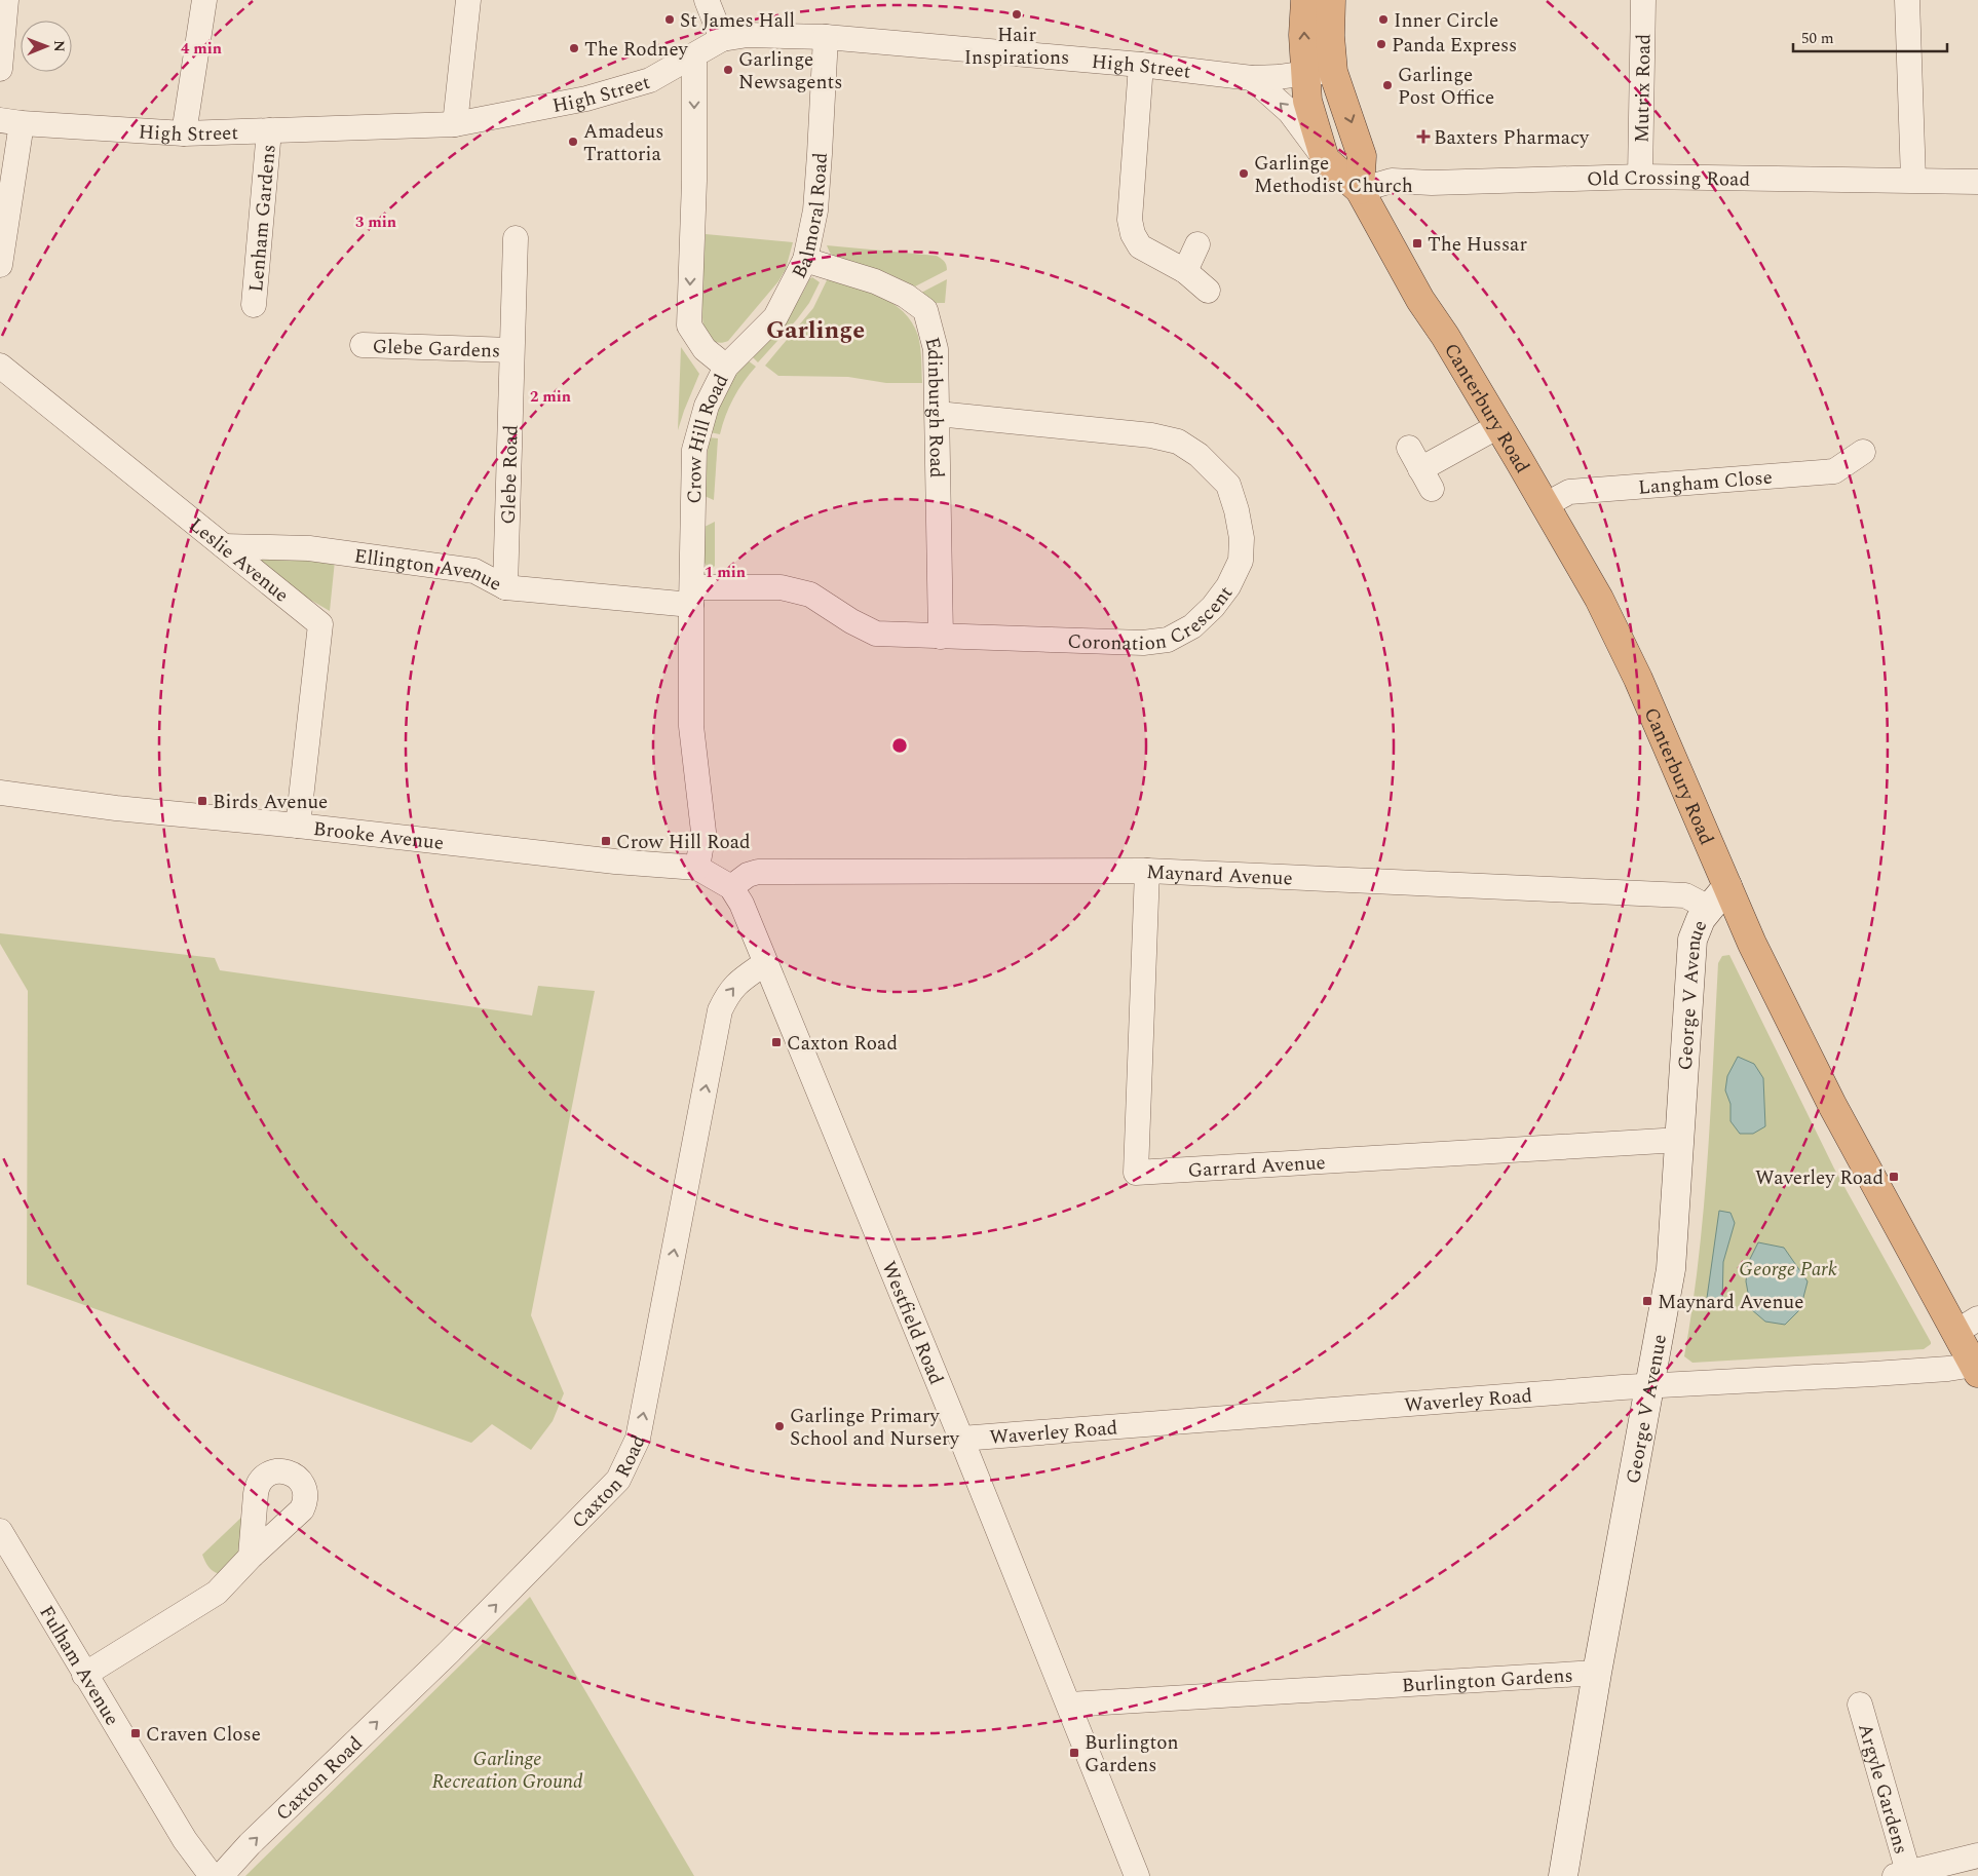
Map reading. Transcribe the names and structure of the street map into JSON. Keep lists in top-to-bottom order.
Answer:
{
  "streets": {
    "highway": ["Canterbury Road"],
    "main road": ["George V Avenue"],
    "street": [
      "High Street",
      "Mutrix Road",
      "Old Crossing Road",
      "Balmoral Road",
      "Lenham Gardens",
      "Glebe Gardens",
      "Edinburgh Road",
      "Crow Hill Road",
      "Glebe Road",
      "Langham Close",
      "Leslie Avenue",
      "Ellington Avenue",
      "Coronation Crescent",
      "Brooke Avenue",
      "Maynard Avenue",
      "Garrard Avenue",
      "Westfield Road",
      "Waverley Road",
      "Caxton Road",
      "Fulham Avenue",
      "Burlington Gardens",
      "Argyle Gardens"
    ]
  },
  "crossings": [
    ["High Street", "Balmoral Road"],
    ["High Street", "Lenham Gardens"],
    ["High Street", "Crow Hill Road"],
    ["Mutrix Road", "Old Crossing Road"],
    ["Old Crossing Road", "Canterbury Road"],
    ["Balmoral Road", "Edinburgh Road"],
    ["Balmoral Road", "Crow Hill Road"],
    ["Glebe Gardens", "Glebe Road"],
    ["Edinburgh Road", "Coronation Crescent"],
    ["Canterbury Road", "Langham Close"],
    ["Canterbury Road", "George V Avenue"],
    ["Canterbury Road", "Waverley Road"],
    ["Crow Hill Road", "Ellington Avenue"],
    ["Crow Hill Road", "Coronation Crescent"],
    ["Crow Hill Road", "Brooke Avenue"],
    ["Glebe Road", "Ellington Avenue"],
    ["Leslie Avenue", "Ellington Avenue"],
    ["Leslie Avenue", "Brooke Avenue"],
    ["Ellington Avenue", "Coronation Crescent"],
    ["Maynard Avenue", "George V Avenue"],
    ["Maynard Avenue", "Garrard Avenue"],
    ["Maynard Avenue", "Westfield Road"],
    ["George V Avenue", "Garrard Avenue"],
    ["George V Avenue", "Waverley Road"],
    ["George V Avenue", "Burlington Gardens"],
    ["Westfield Road", "Waverley Road"],
    ["Westfield Road", "Caxton Road"],
    ["Westfield Road", "Burlington Gardens"]
  ],
  "one_way": ["Crow Hill Road", "Caxton Road"],
  "districts": ["Garlinge"],
  "parks": ["George Park", "Garlinge Recreation Ground"],
  "places": {
    "other": [
      "Hair Inspirations",
      "St James Hall",
      "Inner Circle",
      "Panda Express",
      "The Rodney",
      "Garlinge Newsagents",
      "Garlinge Post Office",
      "Amadeus Trattoria",
      "Garlinge Methodist Church",
      "Garlinge Primary School and Nursery"
    ],
    "health": ["Baxters Pharmacy"],
    "transit": [
      "The Hussar",
      "Birds Avenue",
      "Crow Hill Road",
      "Caxton Road",
      "Waverley Road",
      "Maynard Avenue",
      "Craven Close",
      "Burlington Gardens"
    ]
  },
  "scale_bar": "50 m",
  "north": "right",
  "rings": [
    "4 min",
    "3 min",
    "2 min",
    "1 min"
  ]
}
